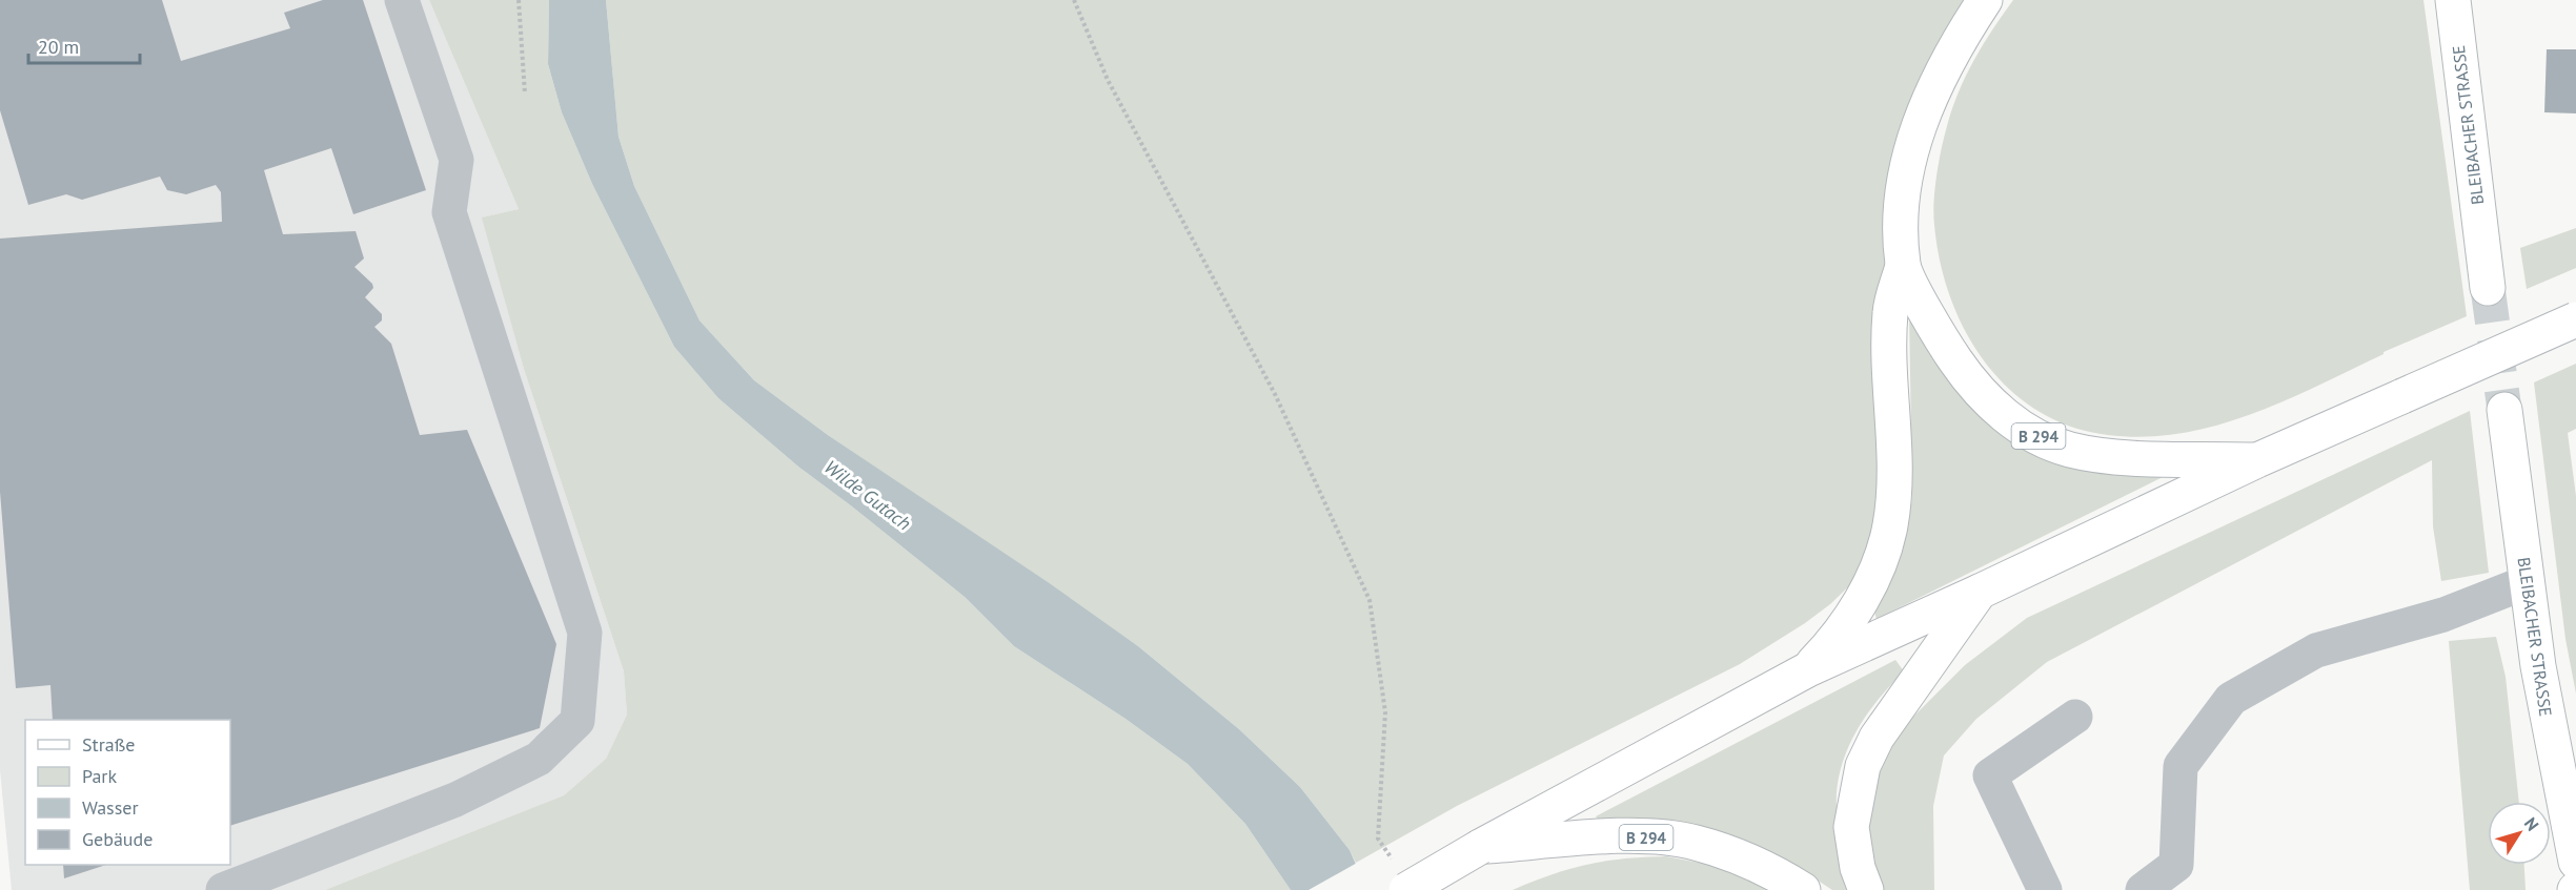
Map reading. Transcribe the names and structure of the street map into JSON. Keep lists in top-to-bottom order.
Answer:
{
  "streets": {
    "main road": ["BLEIBACHER STRASSE", "B 294"]
  },
  "water": ["Wilde Gutach"],
  "legend": [
    "Straße",
    "Park",
    "Wasser",
    "Gebäude"
  ],
  "scale_bar": "20 m",
  "north": "top right"
}
